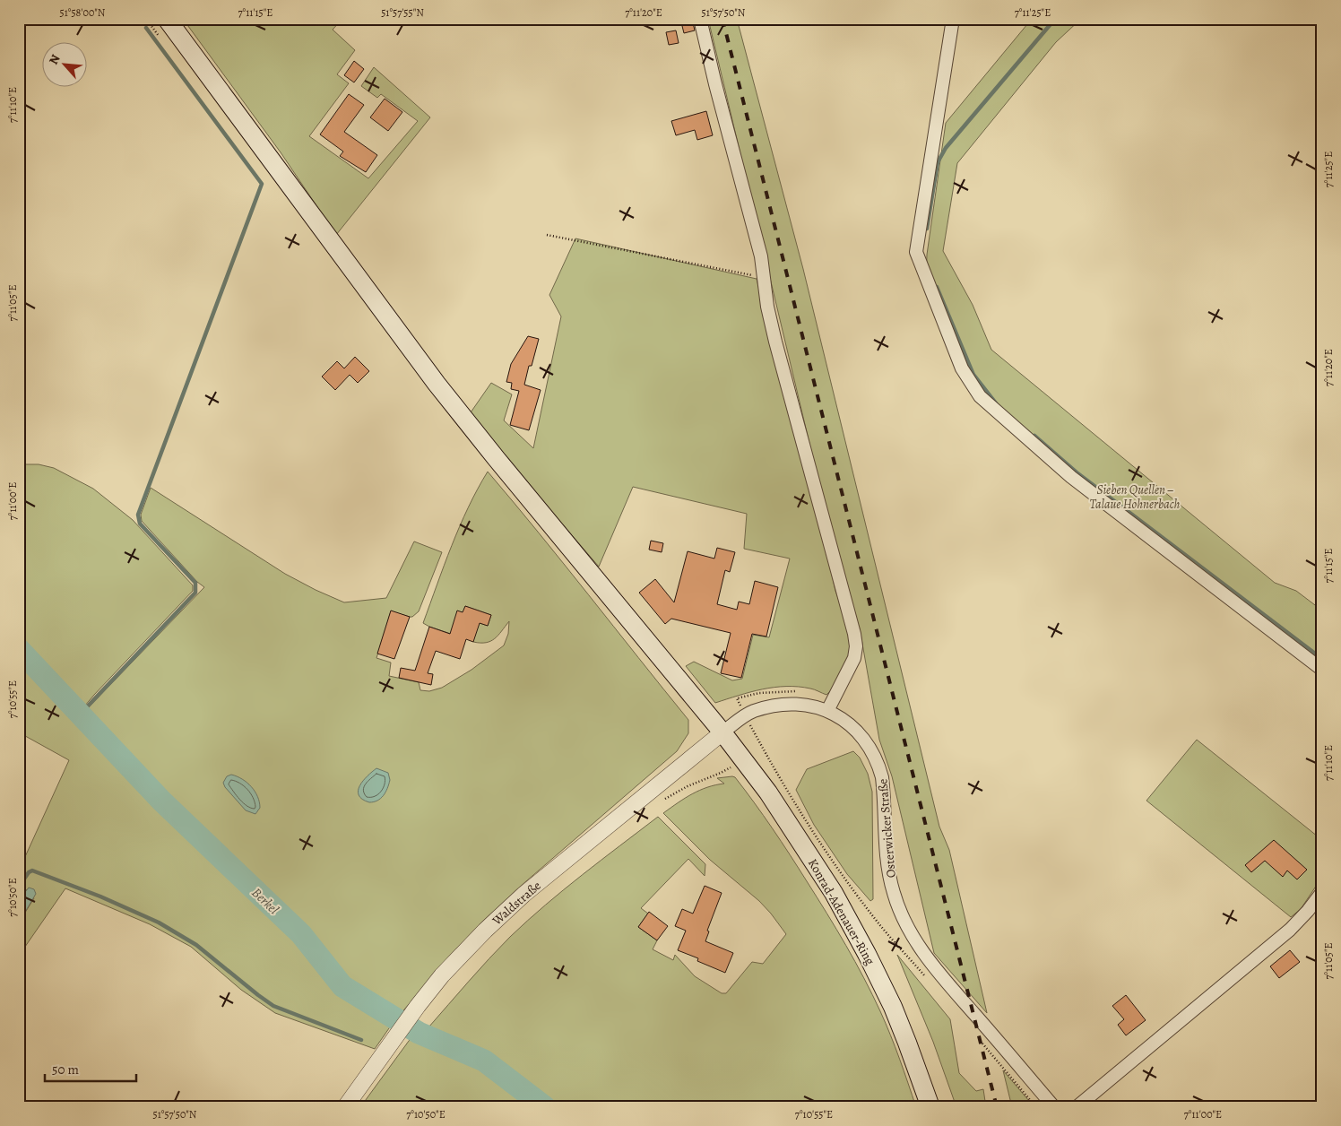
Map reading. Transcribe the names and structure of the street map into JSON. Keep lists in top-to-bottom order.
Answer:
{
  "streets": {
    "main road": ["Konrad-Adenauer-Ring"],
    "street": ["Osterwicker Straße", "Waldstraße"]
  },
  "crossings": [
    ["Osterwicker Straße", "Waldstraße"],
    ["Osterwicker Straße", "Konrad-Adenauer-Ring"],
    ["Waldstraße", "Konrad-Adenauer-Ring"]
  ],
  "water": ["Berkel"],
  "parks": ["Sieben Quellen – Talaue Hohnerbach"],
  "scale_bar": "50 m",
  "north": "top left",
  "coordinates": [
    "51°58'00\"N",
    "7°11'15\"E",
    "51°57'55\"N",
    "7°11'20\"E",
    "51°57'50\"N",
    "7°11'25\"E",
    "7°11'10\"E",
    "7°11'05\"E",
    "7°11'00\"E",
    "7°10'55\"E",
    "7°10'50\"E"
  ]
}
